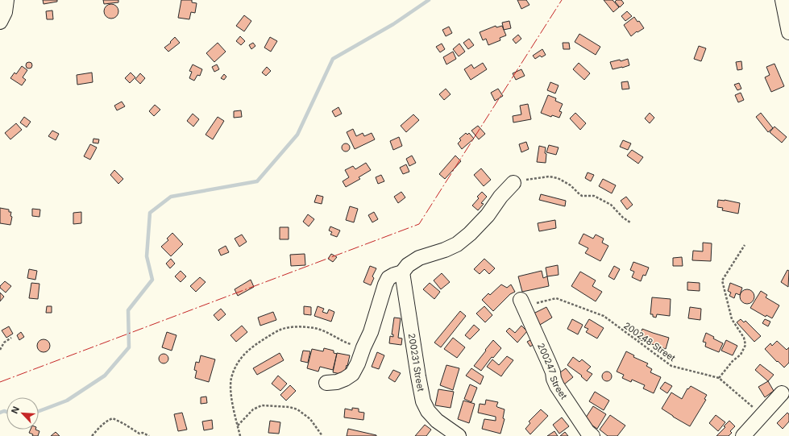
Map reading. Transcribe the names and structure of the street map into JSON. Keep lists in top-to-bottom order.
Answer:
{
  "streets": {
    "street": ["200231 Street", "200247 Street"],
    "path": ["200248 Street"]
  },
  "crossings": [
    ["200248 Street", "200247 Street"]
  ],
  "north": "top left"
}
